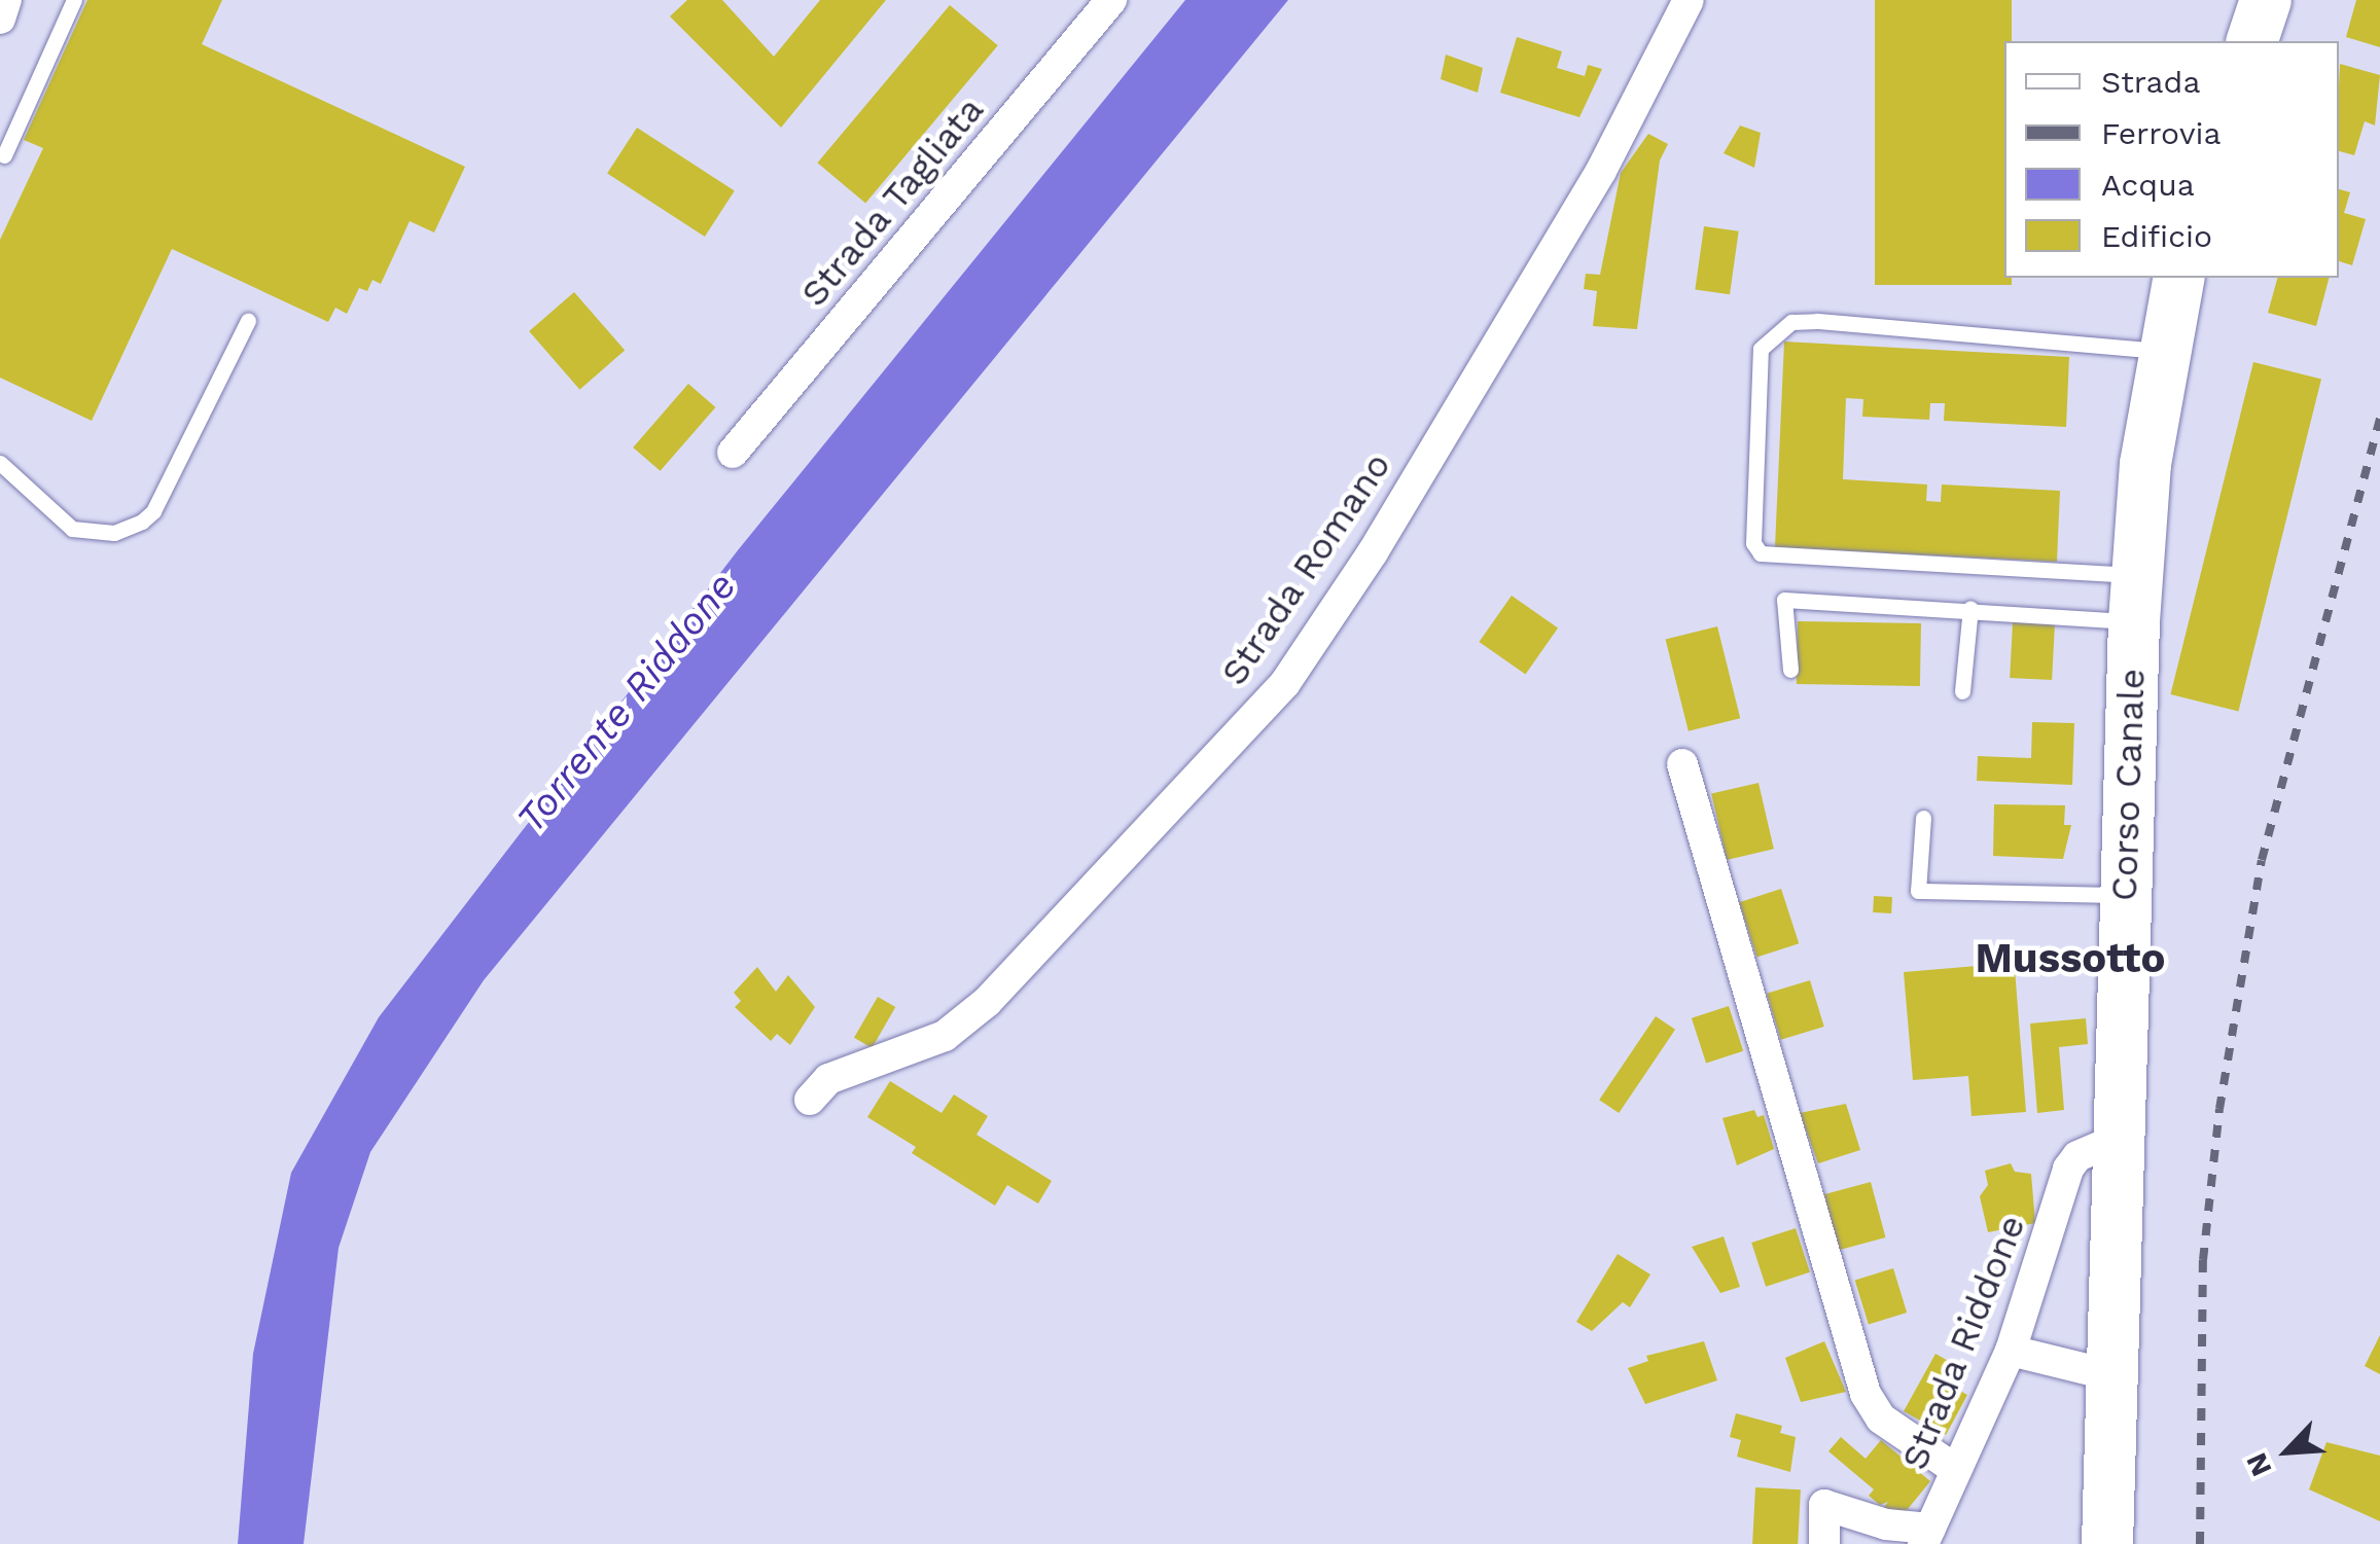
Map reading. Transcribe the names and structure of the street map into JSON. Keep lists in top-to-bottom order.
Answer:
{
  "streets": {
    "main road": ["Corso Canale"],
    "street": ["Strada Tagliata", "Strada Romano", "Strada Riddone"]
  },
  "crossings": [
    ["Corso Canale", "Strada Riddone"]
  ],
  "districts": ["Mussotto"],
  "water": ["Torrente Riddone"],
  "legend": [
    "Strada",
    "Ferrovia",
    "Acqua",
    "Edificio"
  ],
  "north": "bottom left"
}
